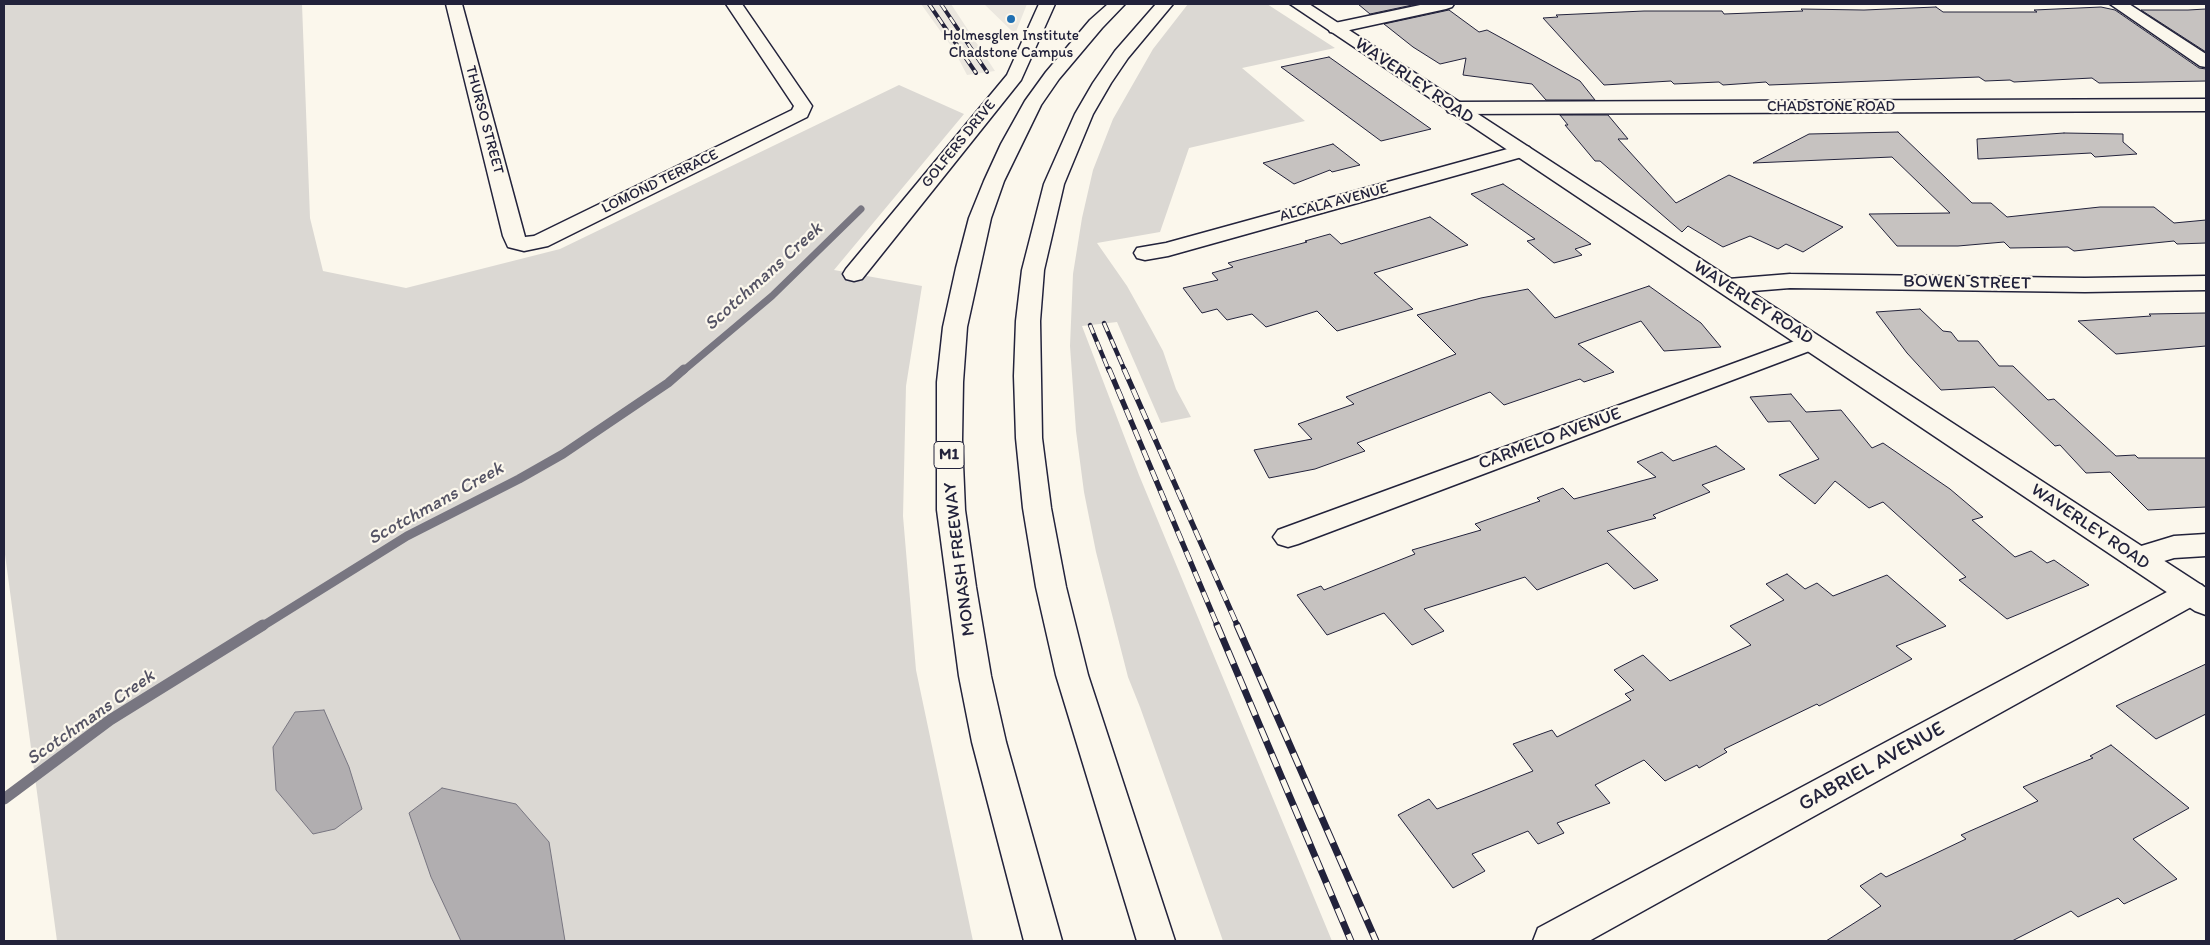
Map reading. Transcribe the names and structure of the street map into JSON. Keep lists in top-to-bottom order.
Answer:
{
  "streets": {
    "main road": [
      "WAVERLEY ROAD",
      "CHADSTONE ROAD",
      "THURSO STREET",
      "GOLFERS DRIVE",
      "LOMOND TERRACE",
      "ALCALA AVENUE",
      "BOWEN STREET",
      "CARMELO AVENUE",
      "M1",
      "MONASH FREEWAY",
      "GABRIEL AVENUE"
    ]
  },
  "crossings": [
    ["WAVERLEY ROAD", "CHADSTONE ROAD"],
    ["WAVERLEY ROAD", "ALCALA AVENUE"],
    ["WAVERLEY ROAD", "BOWEN STREET"],
    ["WAVERLEY ROAD", "CARMELO AVENUE"],
    ["WAVERLEY ROAD", "GABRIEL AVENUE"],
    ["THURSO STREET", "LOMOND TERRACE"]
  ],
  "water": ["Scotchmans Creek"],
  "places": ["Holmesglen Institute Chadstone Campus"]
}
